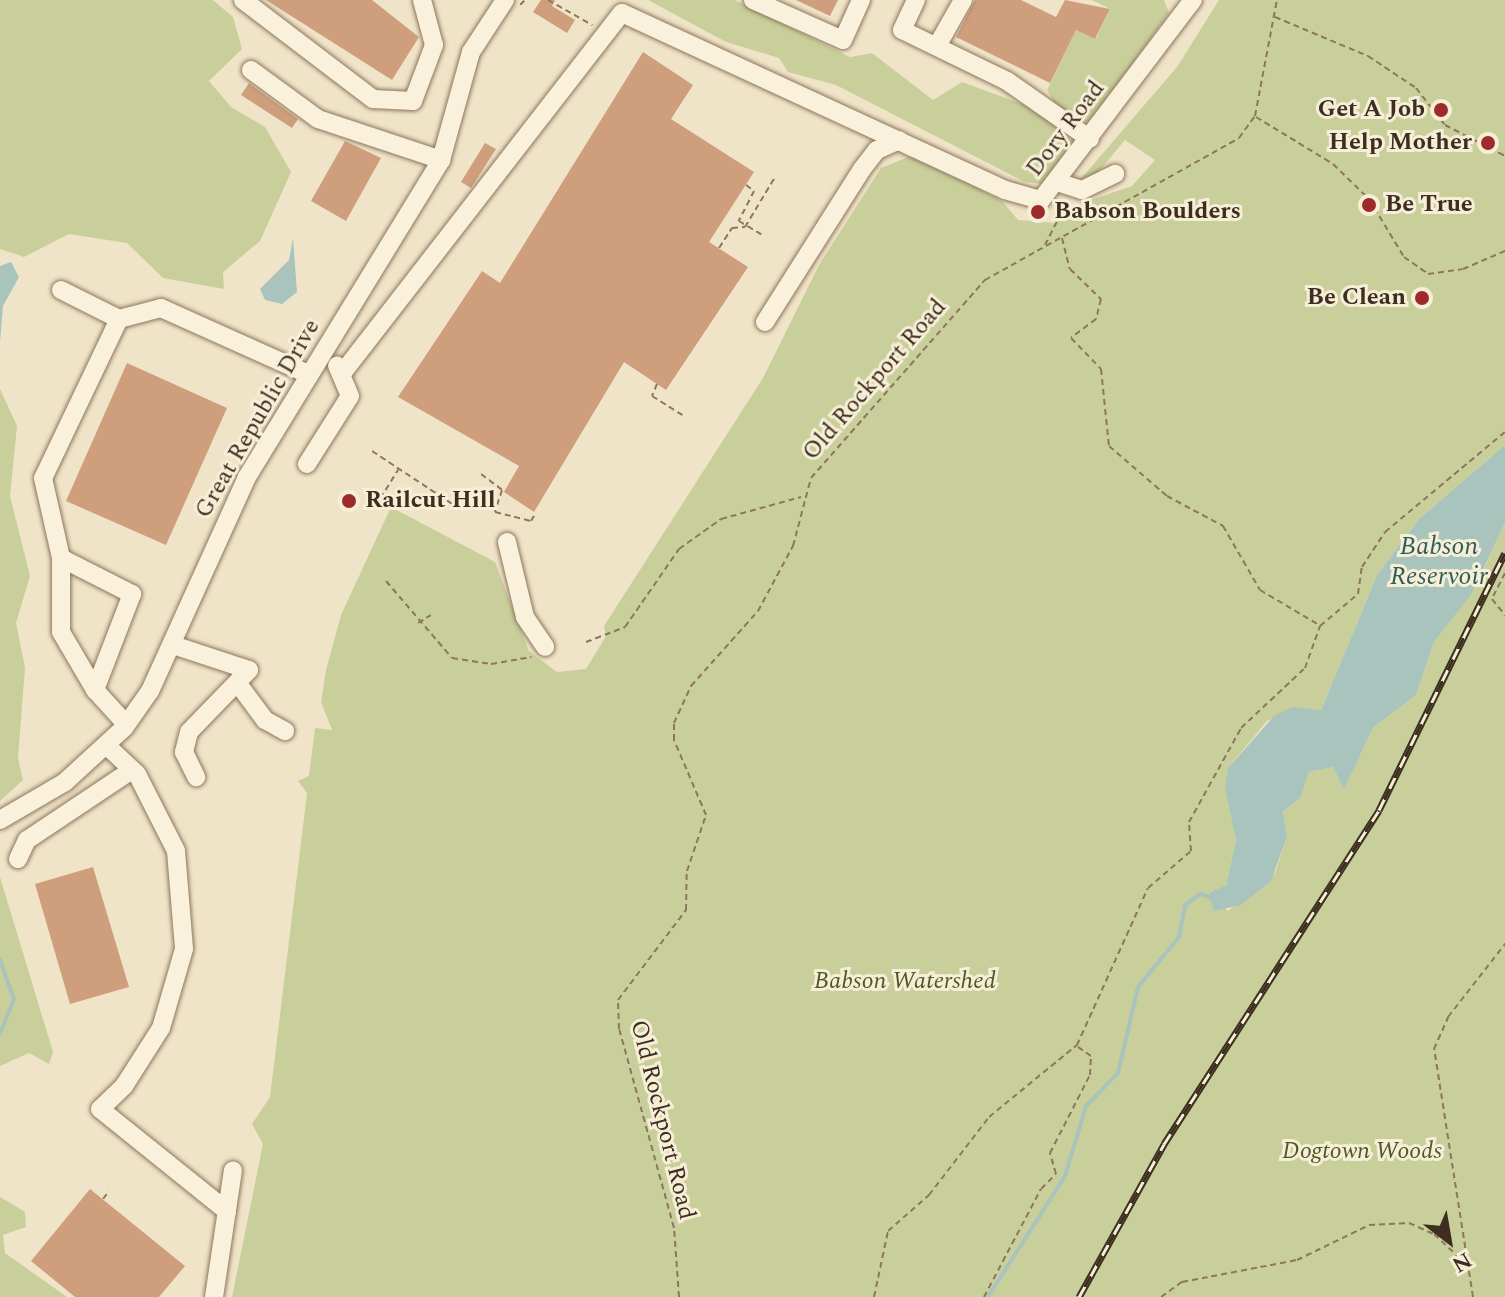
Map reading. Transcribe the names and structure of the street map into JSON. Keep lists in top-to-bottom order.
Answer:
{
  "streets": {
    "street": ["Dory Road", "Great Republic Drive"],
    "path": ["Old Rockport Road"]
  },
  "water": ["Babson Reservoir"],
  "parks": ["Babson Watershed", "Dogtown Woods"],
  "places": [
    "Get A Job",
    "Help Mother",
    "Be True",
    "Babson Boulders",
    "Be Clean",
    "Railcut Hill"
  ],
  "north": "bottom right"
}
